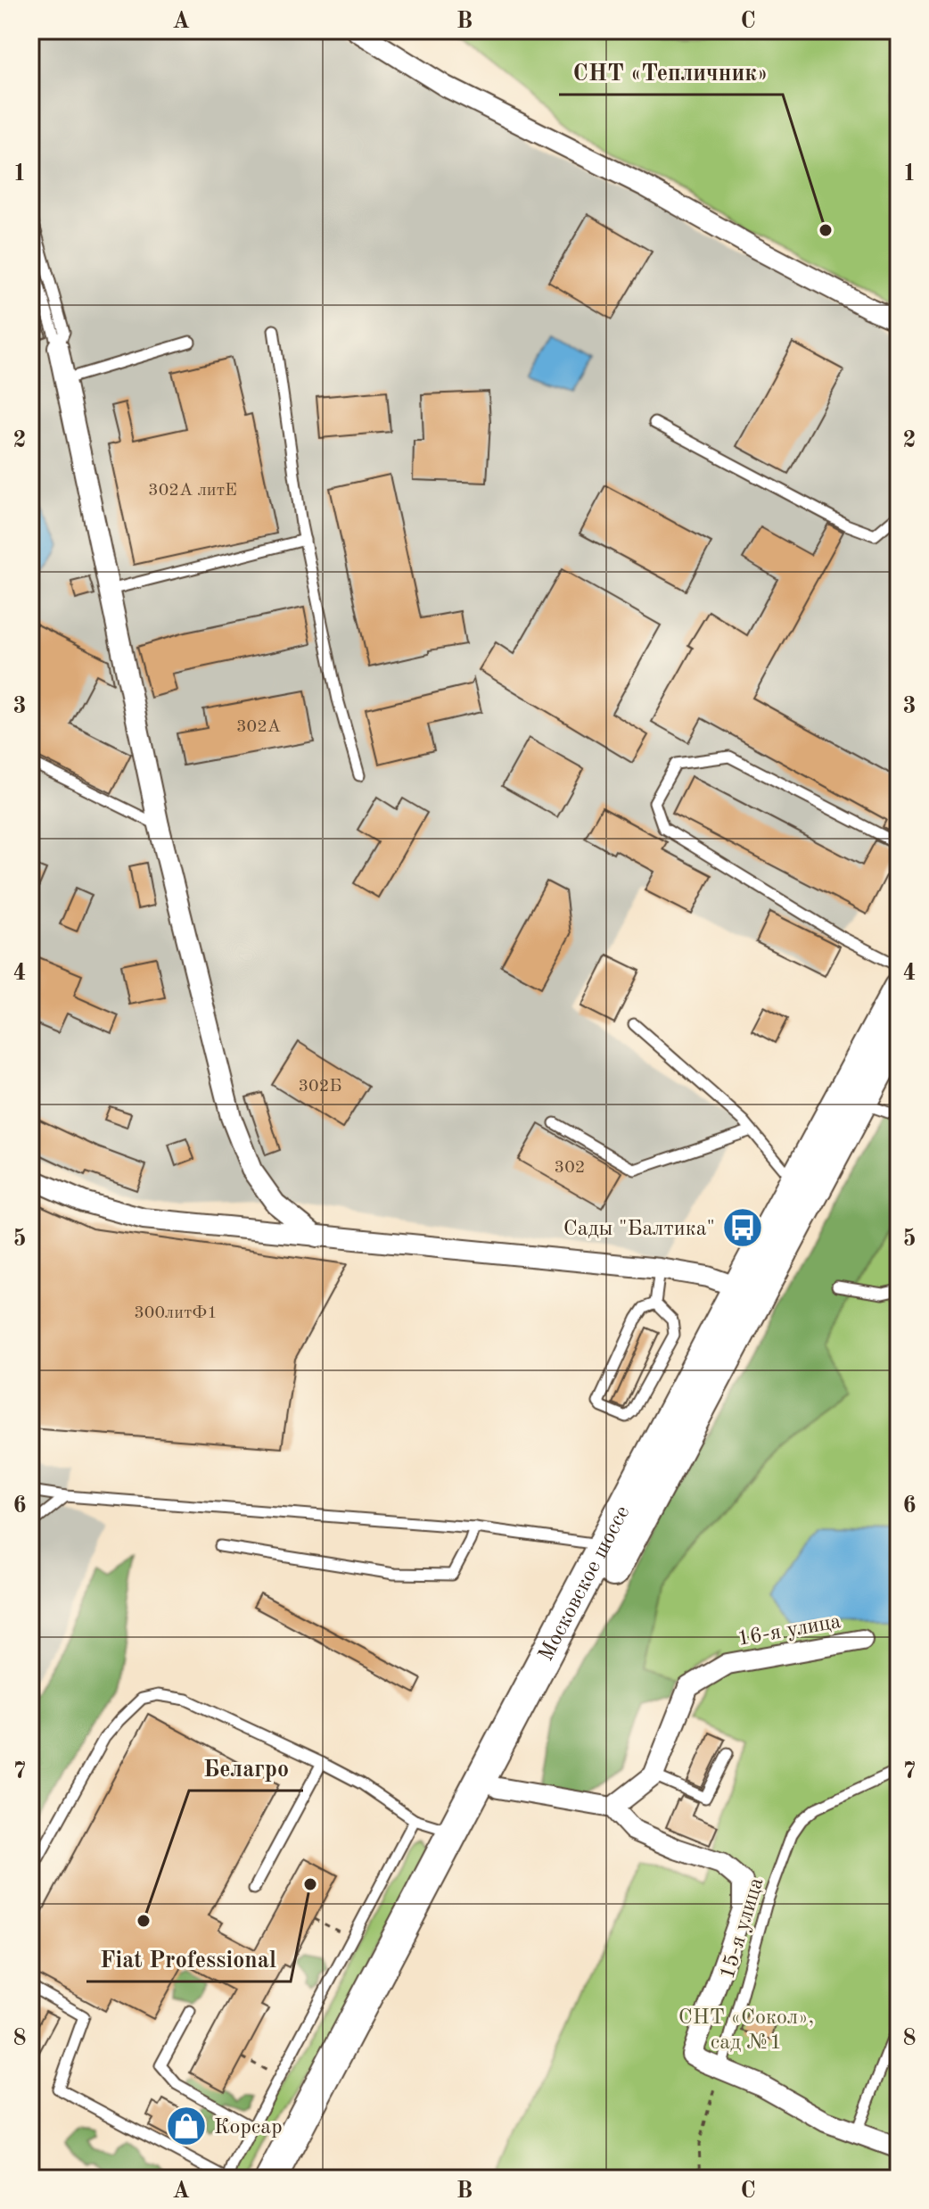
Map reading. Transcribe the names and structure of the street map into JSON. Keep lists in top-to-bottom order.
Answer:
{
  "streets": {
    "main road": ["Московское шоссе"],
    "street": ["16-я улица"],
    "lane": ["15-я улица"]
  },
  "parks": ["СНТ «Сокол», сад №1"],
  "places": {
    "other": ["СНТ «Тепличник»", "Fiat Professional", "Белагро"],
    "bus stop": ["Сады \"Балтика\""],
    "shop": ["Корсар"]
  },
  "house_numbers": [
    "302А литЕ",
    "302А",
    "302Б",
    "302",
    "300литФ1"
  ],
  "grid": {
    "columns": ["A", "B", "C"],
    "rows": [
      "1",
      "2",
      "3",
      "4",
      "5",
      "6",
      "7",
      "8"
    ]
  }
}
